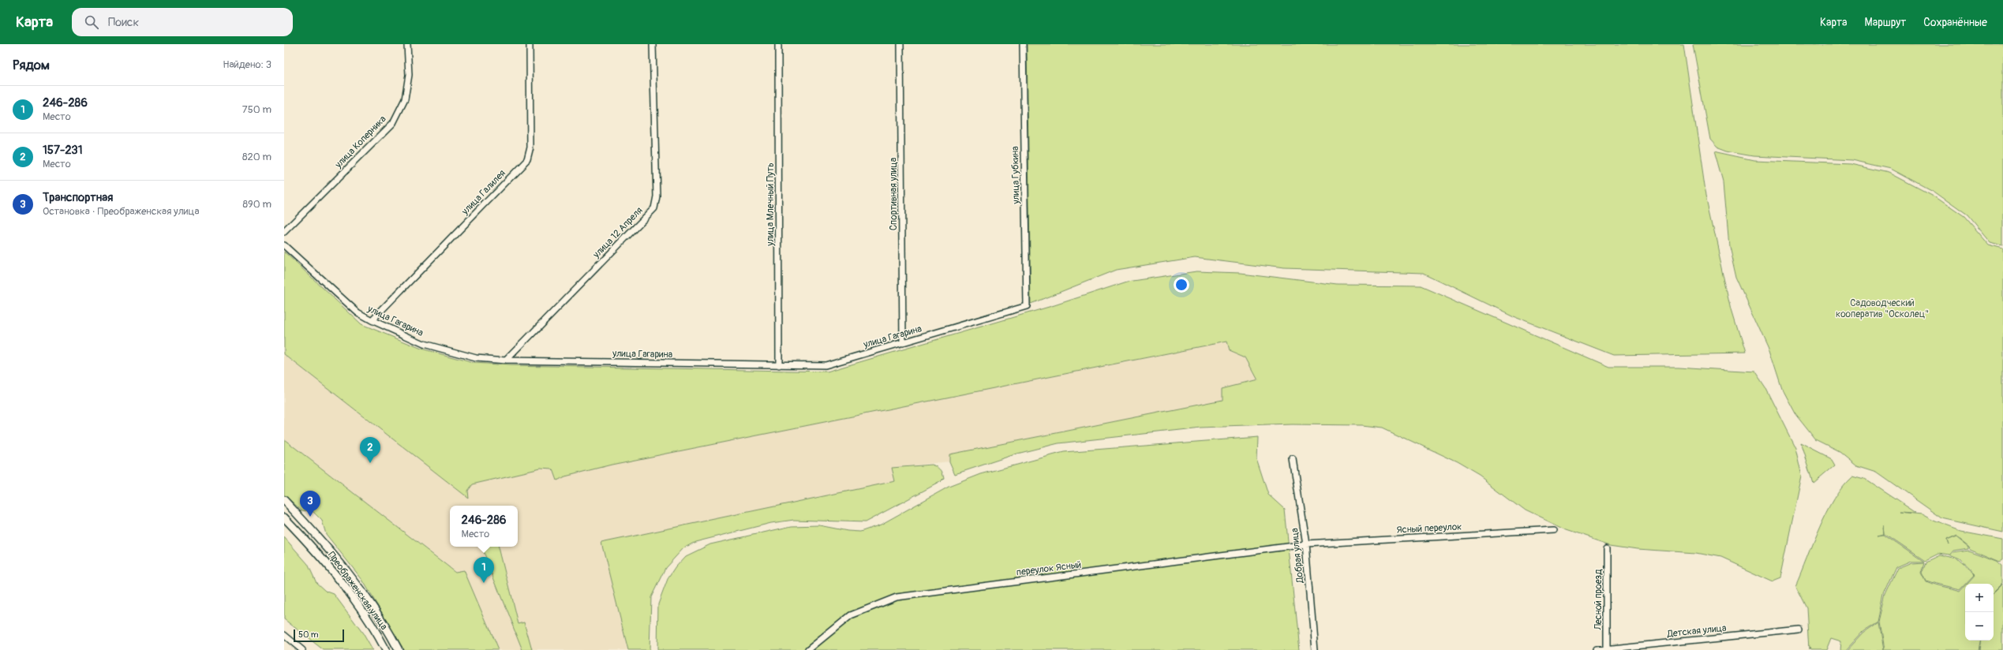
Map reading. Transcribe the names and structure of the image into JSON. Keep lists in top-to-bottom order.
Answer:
{
  "streets": {
    "main road": ["Преображенская улица"],
    "street": [
      "улица Коперника",
      "улица Губкина",
      "улица Галилея",
      "Спортивная улица",
      "улица Млечный Путь",
      "улица 12 Апреля",
      "улица Гагарина",
      "Ясный переулок",
      "Добрая улица",
      "переулок Ясный",
      "Лесной проезд",
      "Детская улица"
    ]
  },
  "crossings": [
    ["улица Губкина", "улица Гагарина"],
    ["улица Галилея", "улица Гагарина"],
    ["Спортивная улица", "улица Гагарина"],
    ["улица Млечный Путь", "улица Гагарина"],
    ["улица 12 Апреля", "улица Гагарина"],
    ["Ясный переулок", "Добрая улица"],
    ["Ясный переулок", "переулок Ясный"],
    ["Добрая улица", "переулок Ясный"],
    ["Лесной проезд", "Детская улица"]
  ],
  "parks": ["Садоводческий кооператив \"Осколец\""],
  "scale_bar": "50 m",
  "page": {
    "header": "Карта",
    "search": "Поиск",
    "nav": ["Карта", "Маршрут", "Сохранённые"],
    "heading": ["Рядом", "Найдено: 3"],
    "list": [
      {
        "mark": "1",
        "name": "246-286",
        "note": "Место",
        "value": "750 m"
      },
      {
        "mark": "2",
        "name": "157-231",
        "note": "Место",
        "value": "820 m"
      },
      {
        "mark": "3",
        "name": "Транспортная",
        "note": "Остановка · Преображенская улица",
        "value": "890 m"
      }
    ],
    "pins": ["2", "3", "1"],
    "popup": ["246-286", "Место"],
    "map_buttons": ["+", "−"],
    "scale": "50 m"
  }
}
